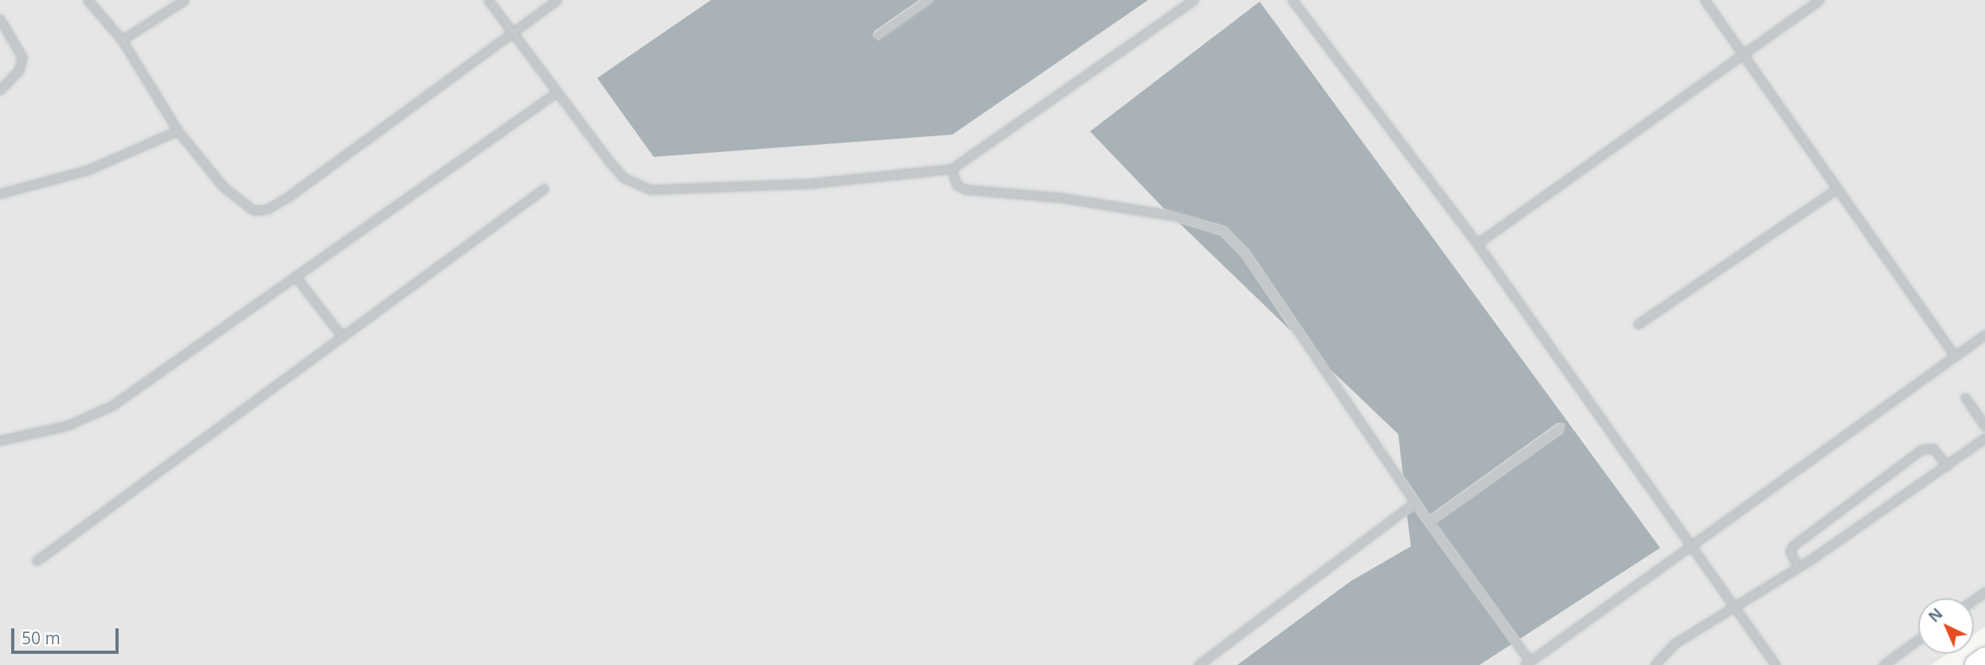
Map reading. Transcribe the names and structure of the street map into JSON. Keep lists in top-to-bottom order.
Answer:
{
  "scale_bar": "50 m",
  "north": "top left"
}
